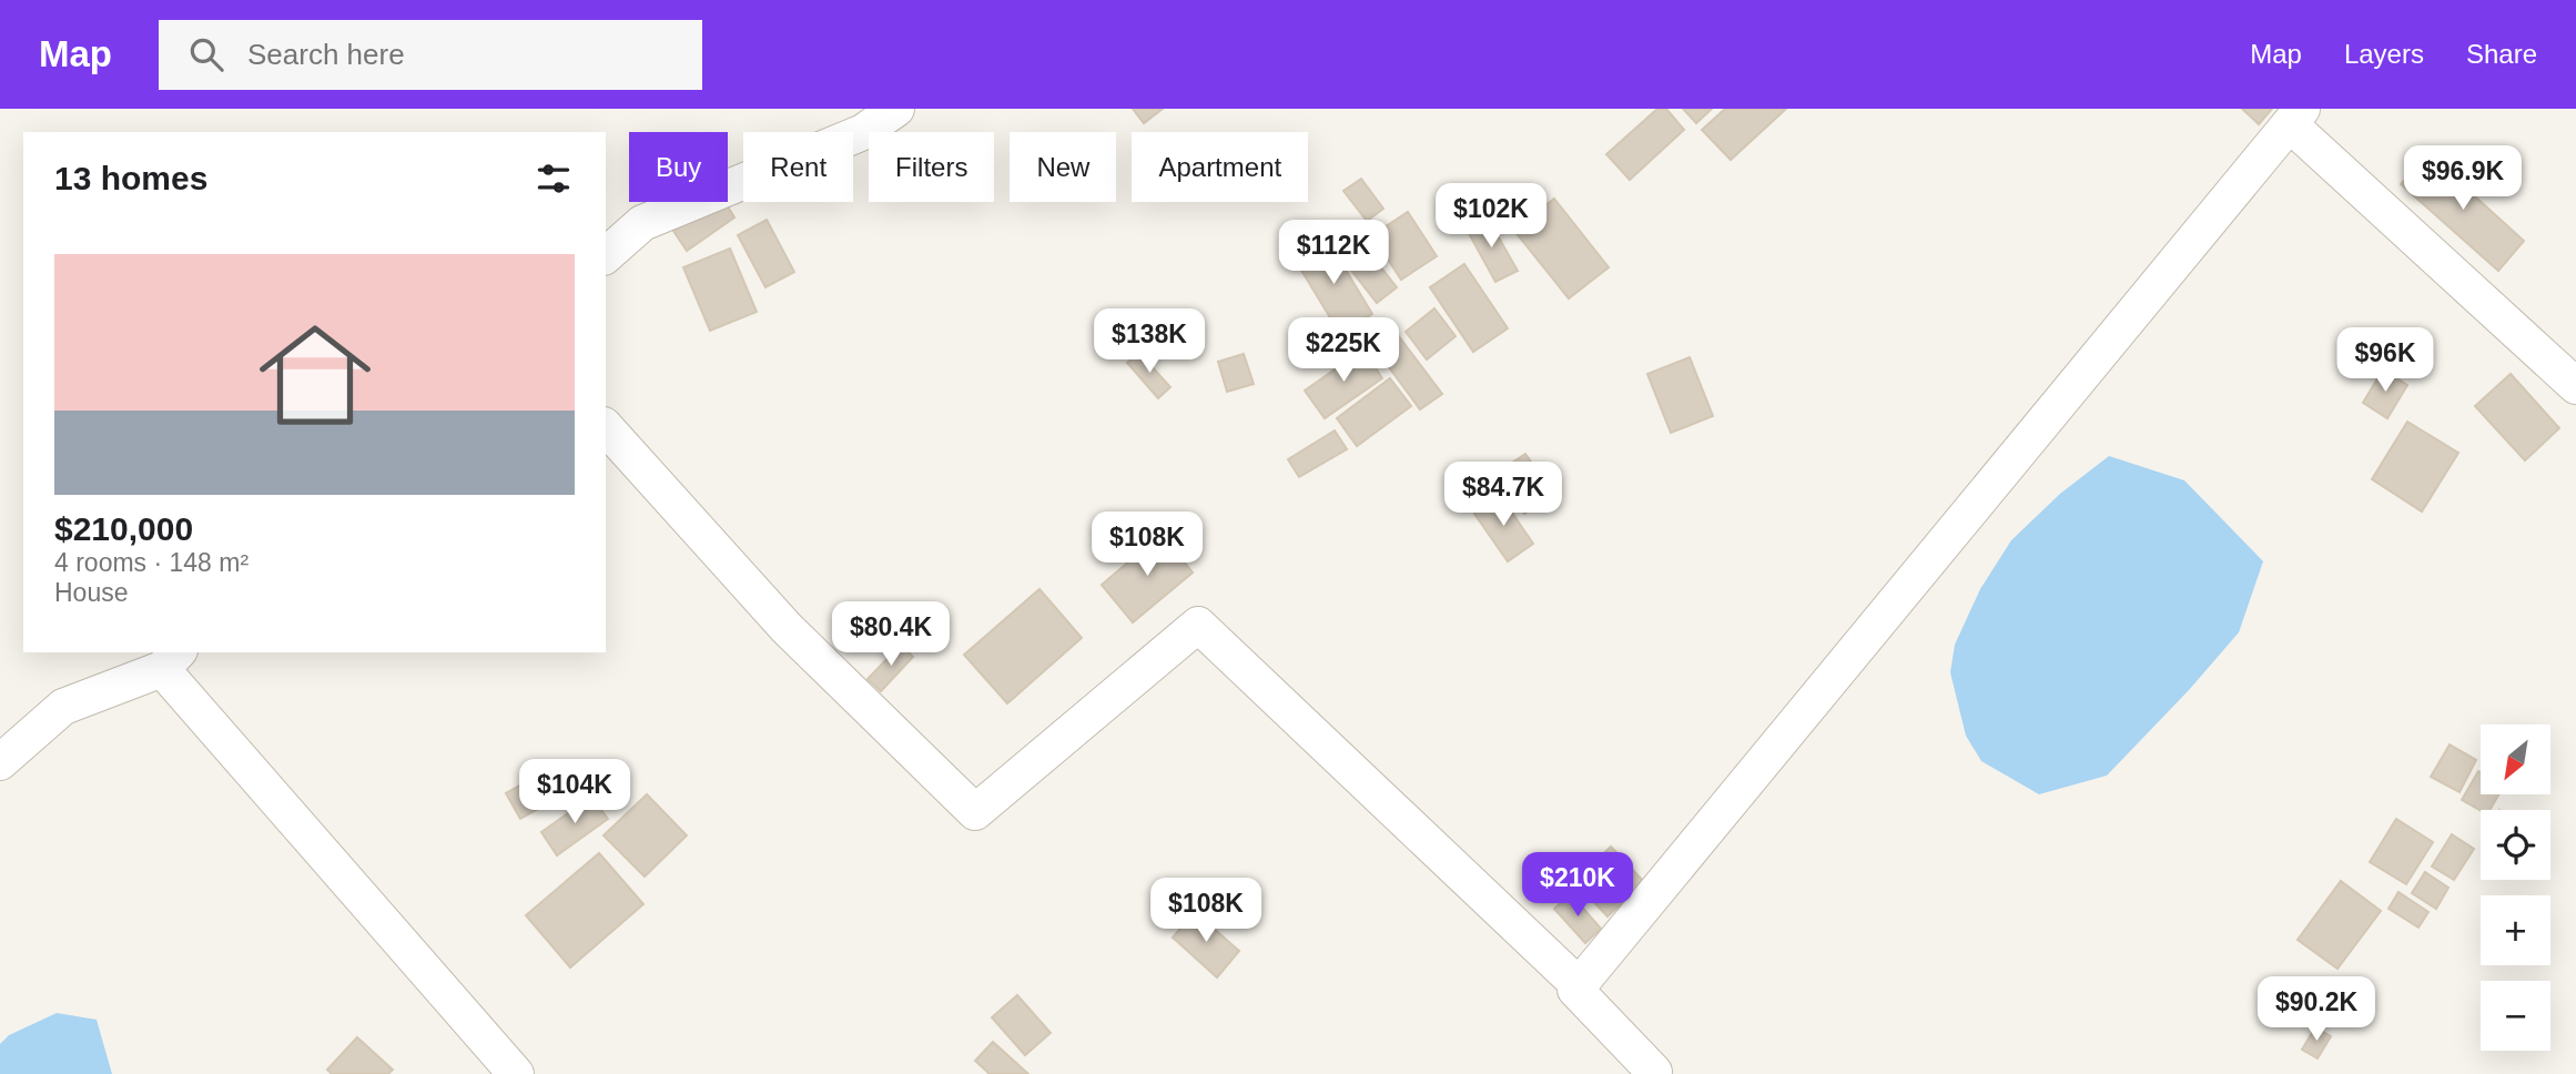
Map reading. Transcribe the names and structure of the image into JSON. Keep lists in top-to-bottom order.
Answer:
{
  "north": "bottom left",
  "page": {
    "header": "Map",
    "search": "Search here",
    "nav": ["Map", "Layers", "Share"],
    "chip": [
      "Buy",
      "Rent",
      "Filters",
      "New",
      "Apartment"
    ],
    "heading": "13 homes",
    "price": [
      "$96.9K",
      "$102K",
      "$112K",
      "$138K",
      "$225K",
      "$96K",
      "$84.7K",
      "$108K",
      "$80.4K",
      "$104K",
      "$210K",
      "$108K",
      "$90.2K"
    ],
    "list": [
      {
        "name": "$210,000",
        "note": "4 rooms · 148 m² · House"
      }
    ],
    "map_buttons": ["+", "−"]
  }
}
